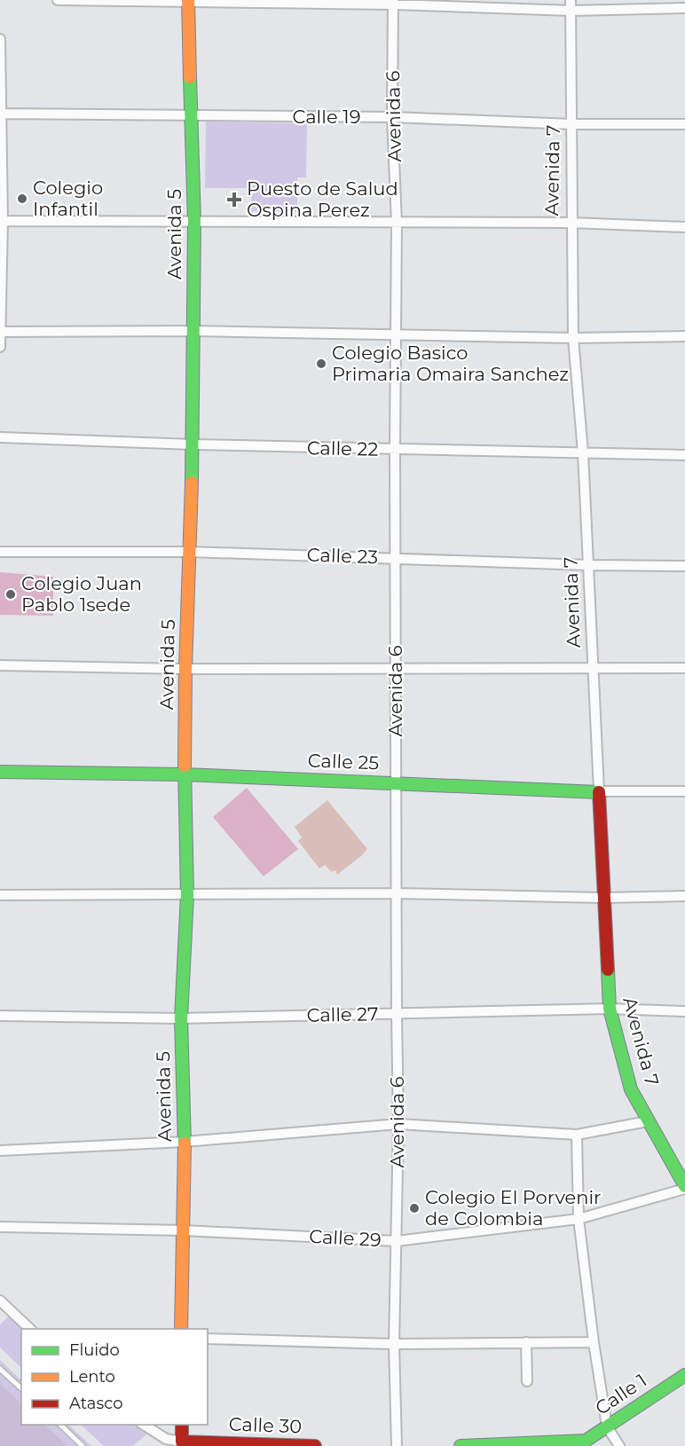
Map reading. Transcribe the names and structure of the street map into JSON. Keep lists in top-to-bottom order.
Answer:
{
  "streets": {
    "street": [
      "Avenida 6",
      "Calle 19",
      "Avenida 7",
      "Avenida 5",
      "Calle 22",
      "Calle 23",
      "Calle 25",
      "Calle 27",
      "Calle 29",
      "Calle 1",
      "Calle 30"
    ]
  },
  "crossings": [
    ["Avenida 6", "Calle 19"],
    ["Avenida 6", "Calle 22"],
    ["Avenida 6", "Calle 23"],
    ["Avenida 6", "Calle 25"],
    ["Avenida 6", "Calle 27"],
    ["Avenida 6", "Calle 29"],
    ["Calle 19", "Avenida 7"],
    ["Calle 19", "Avenida 5"],
    ["Avenida 7", "Calle 22"],
    ["Avenida 7", "Calle 23"],
    ["Avenida 7", "Calle 25"],
    ["Avenida 7", "Calle 27"],
    ["Avenida 7", "Calle 29"],
    ["Avenida 5", "Calle 22"],
    ["Avenida 5", "Calle 23"],
    ["Avenida 5", "Calle 25"],
    ["Avenida 5", "Calle 27"],
    ["Avenida 5", "Calle 29"]
  ],
  "places": {
    "other": [
      "Colegio Infantil",
      "Colegio Basico Primaria Omaira Sanchez",
      "Colegio Juan Pablo 1sede",
      "Colegio El Porvenir de Colombia"
    ],
    "health": ["Puesto de Salud Ospina Perez"]
  },
  "legend": ["Fluido", "Lento", "Atasco"]
}
